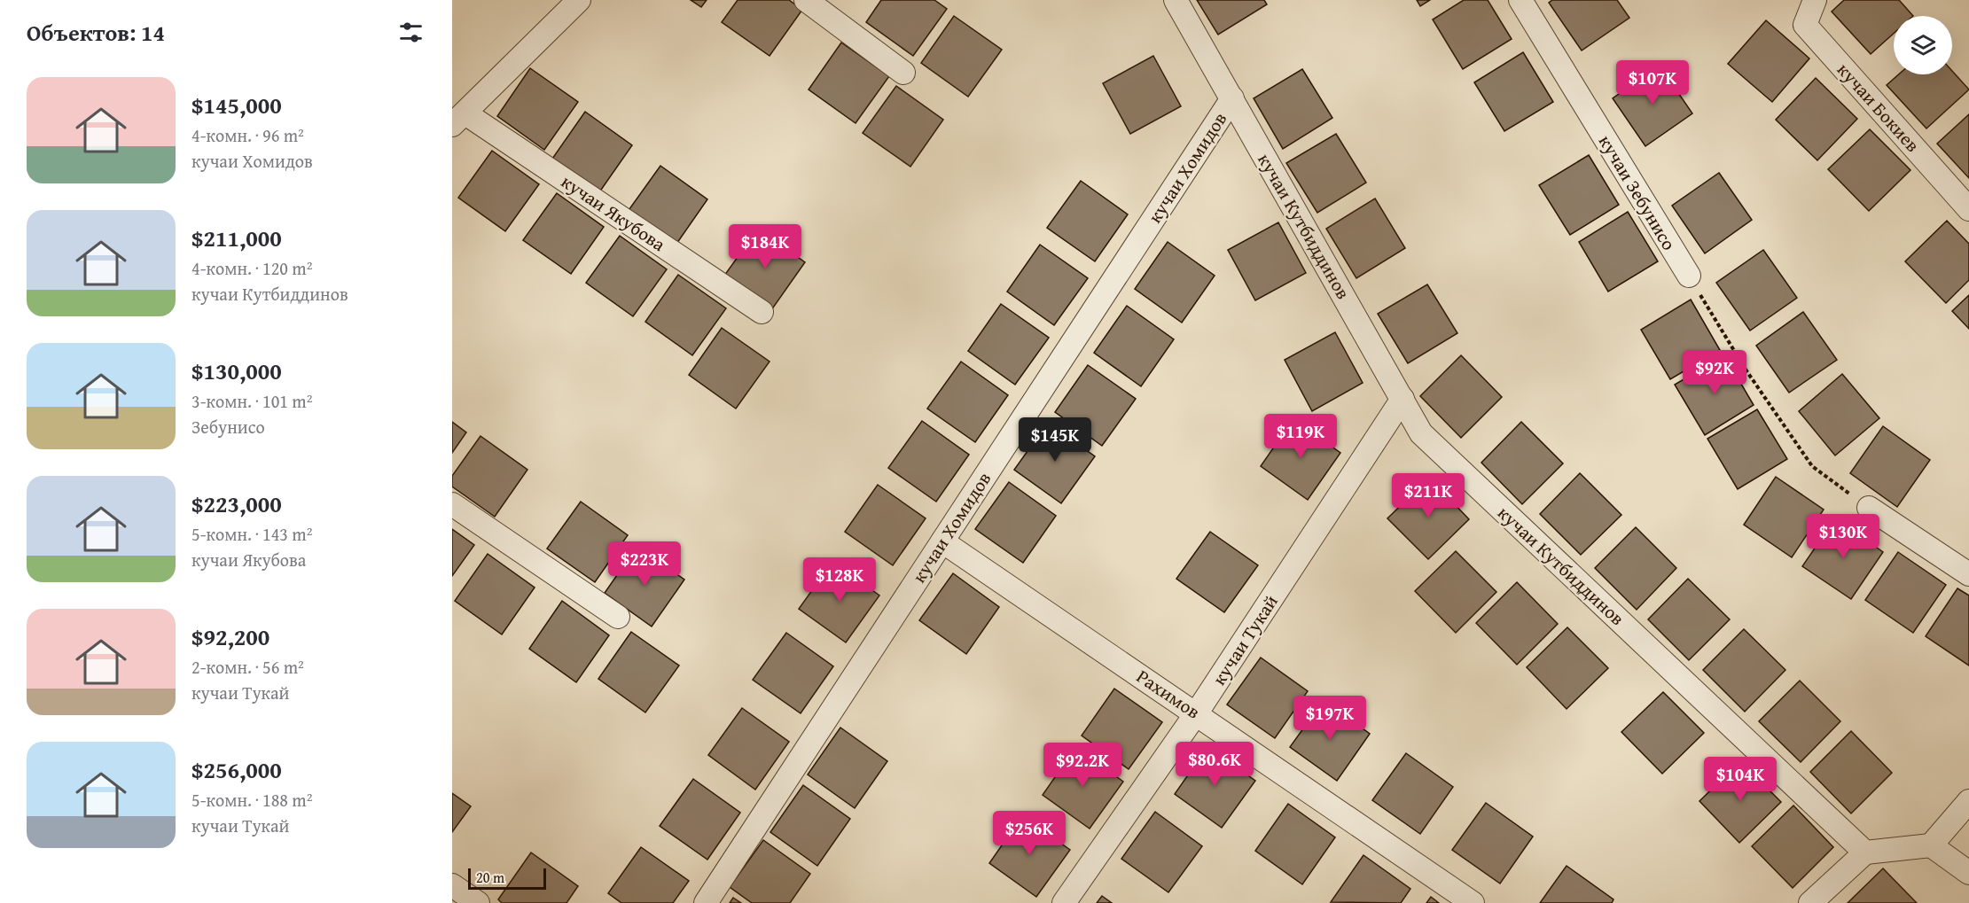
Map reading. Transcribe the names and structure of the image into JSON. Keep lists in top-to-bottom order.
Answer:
{
  "streets": {
    "street": [
      "кучаи Бокиев",
      "кучаи Хомидов",
      "кучаи Зебунисо",
      "кучаи Якубова",
      "кучаи Кутбиддинов",
      "кучаи Тукай",
      "Рахимов"
    ]
  },
  "crossings": [
    ["кучаи Хомидов", "кучаи Кутбиддинов"],
    ["кучаи Хомидов", "Рахимов"],
    ["кучаи Кутбиддинов", "кучаи Тукай"],
    ["кучаи Тукай", "Рахимов"]
  ],
  "scale_bar": "20 m",
  "page": {
    "heading": "Объектов: 14",
    "price": [
      "$107K",
      "$184K",
      "$92K",
      "$119K",
      "$145K",
      "$211K",
      "$130K",
      "$223K",
      "$128K",
      "$197K",
      "$80.6K",
      "$92.2K",
      "$104K",
      "$256K"
    ],
    "list": [
      {
        "name": "$145,000",
        "note": "4-комн. · 96 m² · кучаи Хомидов"
      },
      {
        "name": "$211,000",
        "note": "4-комн. · 120 m² · кучаи Кутбиддинов"
      },
      {
        "name": "$130,000",
        "note": "3-комн. · 101 m² · Зебунисо"
      },
      {
        "name": "$223,000",
        "note": "5-комн. · 143 m² · кучаи Якубова"
      },
      {
        "name": "$92,200",
        "note": "2-комн. · 56 m² · кучаи Тукай"
      },
      {
        "name": "$256,000",
        "note": "5-комн. · 188 m² · кучаи Тукай"
      }
    ],
    "scale": "20 m"
  }
}
